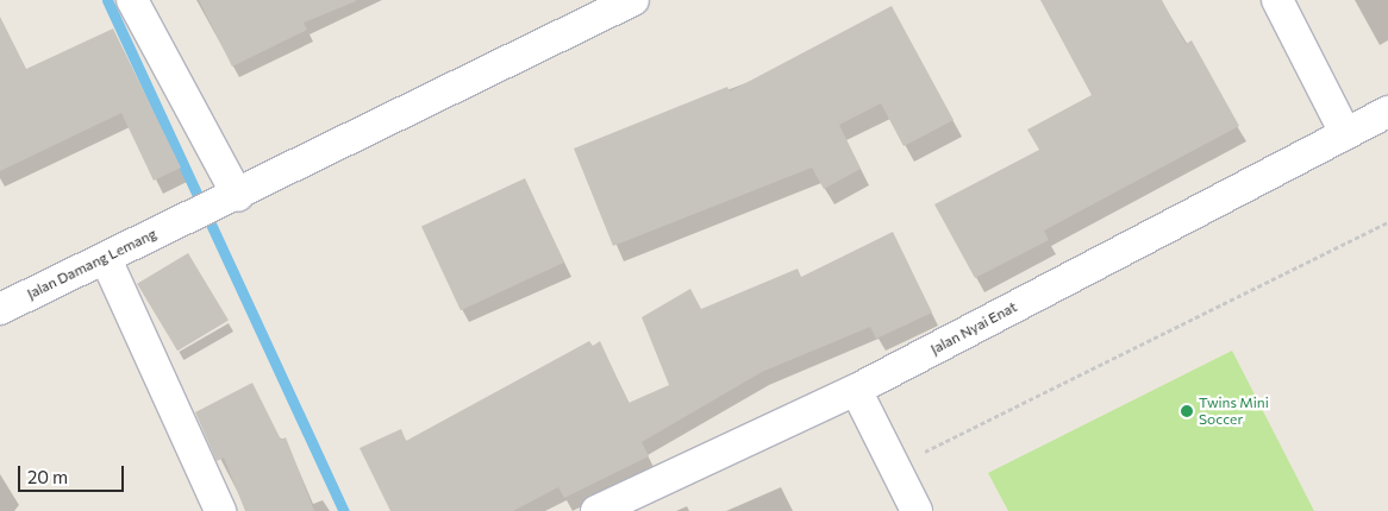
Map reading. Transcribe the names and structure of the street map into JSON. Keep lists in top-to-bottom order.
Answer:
{
  "streets": {
    "street": ["Jalan Damang Lemang", "Jalan Nyai Enat"]
  },
  "places": ["Twins Mini Soccer"],
  "scale_bar": "20 m"
}
